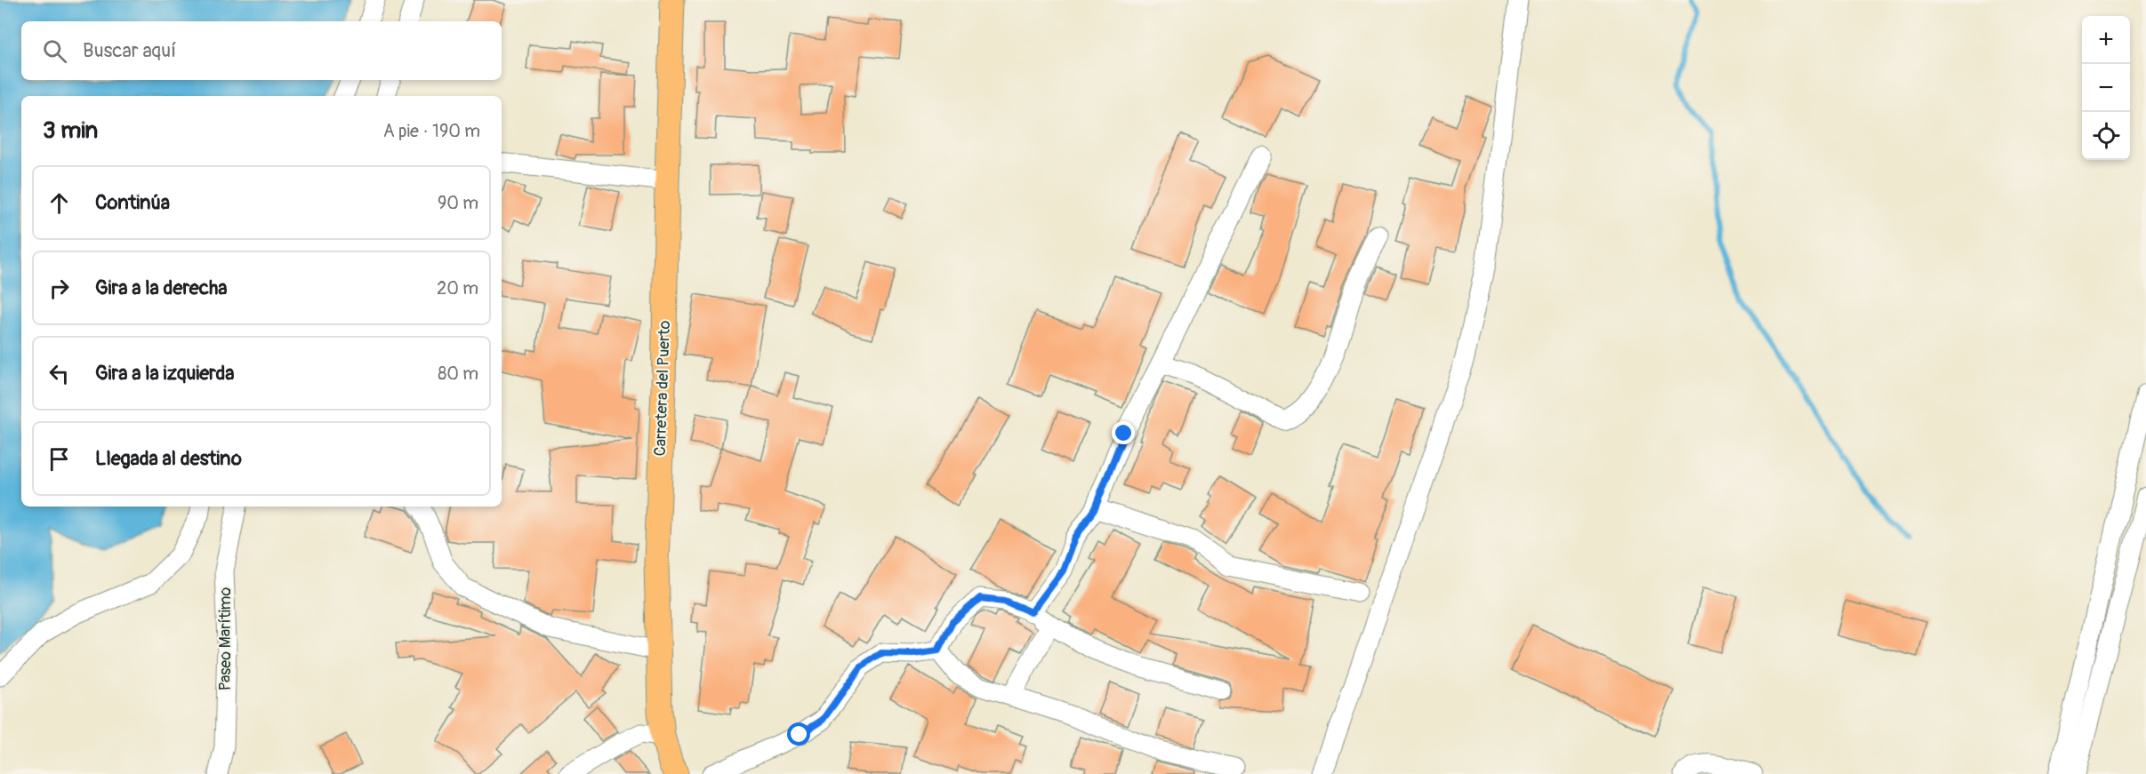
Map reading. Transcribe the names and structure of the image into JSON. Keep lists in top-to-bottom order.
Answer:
{
  "streets": {
    "main road": ["Carretera del Puerto"],
    "street": ["Paseo Marítimo"]
  },
  "page": {
    "map_buttons": ["+", "−"],
    "search": "Buscar aquí",
    "heading": ["3 min", "A pie · 190 m"],
    "list": [
      ["Continúa", "90 m"],
      ["Gira a la derecha", "20 m"],
      ["Gira a la izquierda", "80 m"],
      "Llegada al destino"
    ]
  }
}
